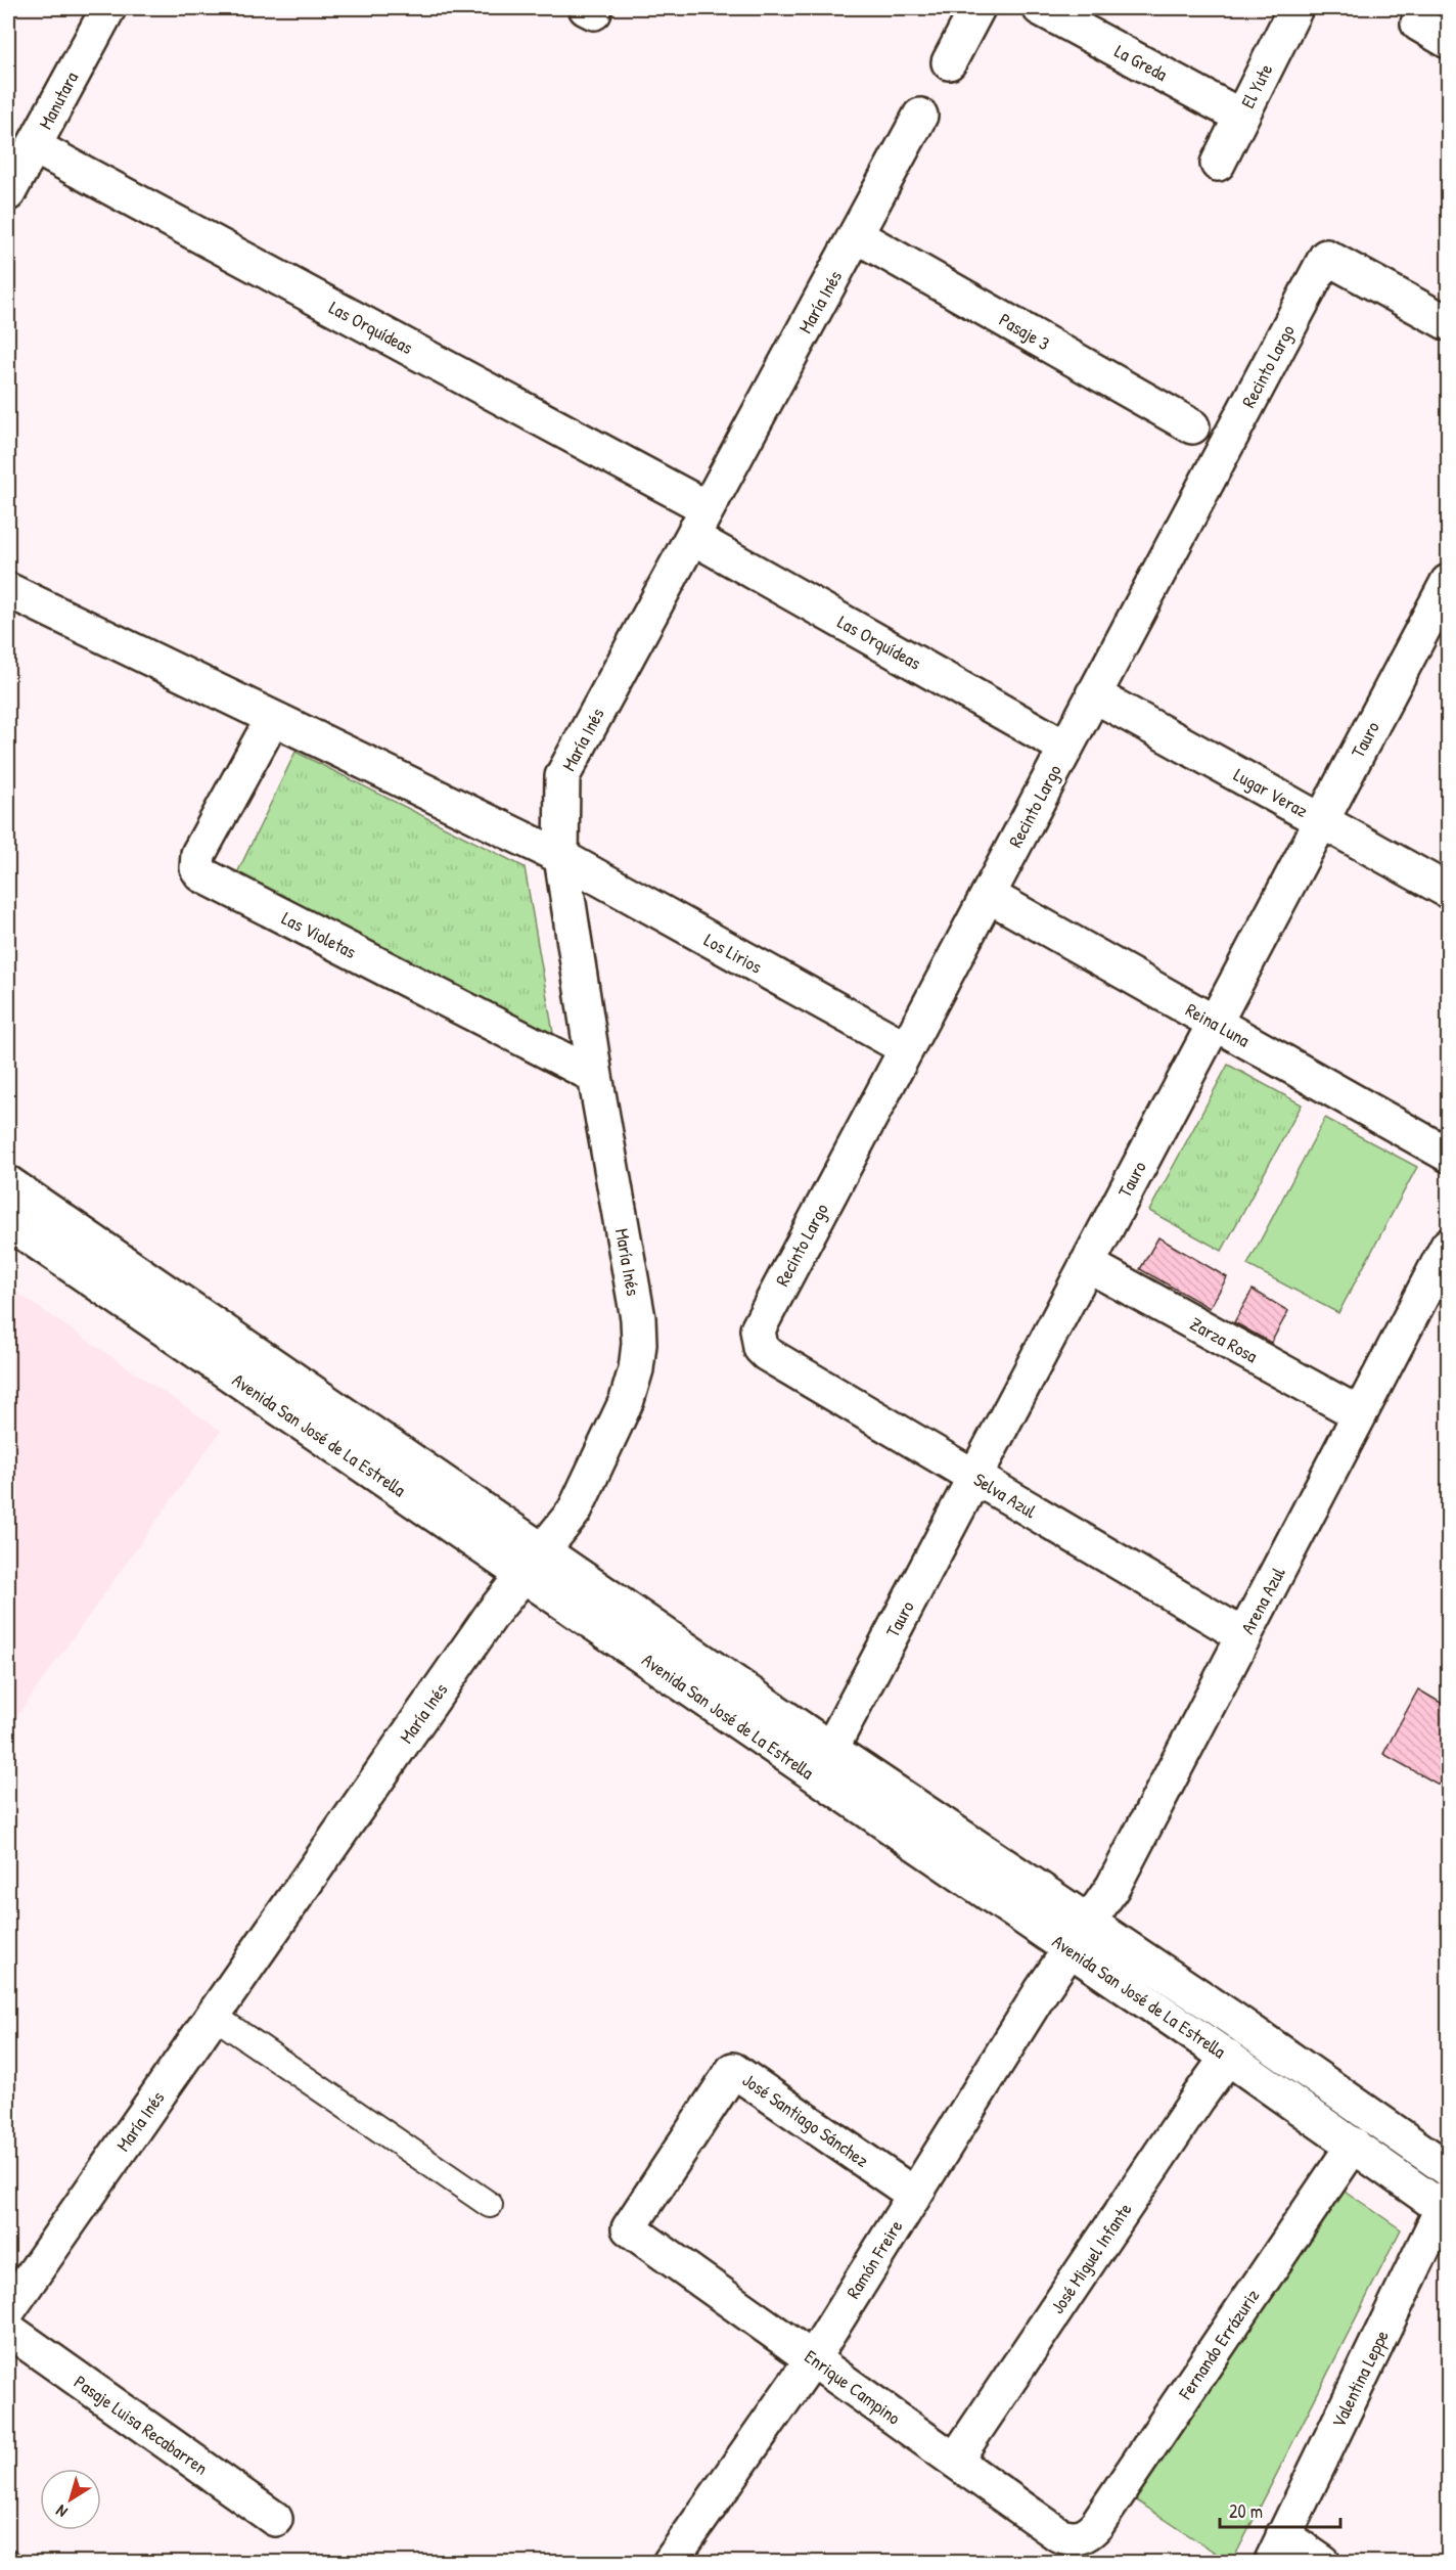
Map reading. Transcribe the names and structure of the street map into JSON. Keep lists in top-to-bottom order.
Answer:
{
  "streets": {
    "street": [
      "La Greda",
      "El Yute",
      "Manutara",
      "María Inés",
      "Las Orquídeas",
      "Pasaje 3",
      "Recinto Largo",
      "Tauro",
      "Lugar Veraz",
      "Las Violetas",
      "Los Lirios",
      "Reina Luna",
      "Zarza Rosa",
      "Avenida San José de La Estrella",
      "Selva Azul",
      "Arena Azul",
      "José Santiago Sánchez",
      "José Miguel Infante",
      "Ramón Freire",
      "Fernando Errázuriz",
      "Valentina Leppe",
      "Enrique Campino",
      "Pasaje Luisa Recabarren"
    ]
  },
  "crossings": [
    ["La Greda", "El Yute"],
    ["Manutara", "Las Orquídeas"],
    ["María Inés", "Las Orquídeas"],
    ["María Inés", "Pasaje 3"],
    ["María Inés", "Las Violetas"],
    ["María Inés", "Los Lirios"],
    ["María Inés", "Avenida San José de La Estrella"],
    ["Las Orquídeas", "Recinto Largo"],
    ["Recinto Largo", "Lugar Veraz"],
    ["Recinto Largo", "Los Lirios"],
    ["Recinto Largo", "Reina Luna"],
    ["Recinto Largo", "Selva Azul"],
    ["Tauro", "Lugar Veraz"],
    ["Tauro", "Reina Luna"],
    ["Tauro", "Zarza Rosa"],
    ["Tauro", "Avenida San José de La Estrella"],
    ["Tauro", "Selva Azul"],
    ["Zarza Rosa", "Arena Azul"],
    ["Avenida San José de La Estrella", "Arena Azul"],
    ["Avenida San José de La Estrella", "José Miguel Infante"],
    ["Avenida San José de La Estrella", "Ramón Freire"],
    ["Avenida San José de La Estrella", "Fernando Errázuriz"],
    ["Avenida San José de La Estrella", "Valentina Leppe"],
    ["Selva Azul", "Arena Azul"],
    ["Arena Azul", "Ramón Freire"],
    ["José Santiago Sánchez", "Ramón Freire"],
    ["José Santiago Sánchez", "Enrique Campino"],
    ["José Miguel Infante", "Enrique Campino"],
    ["Ramón Freire", "Enrique Campino"],
    ["Fernando Errázuriz", "Enrique Campino"]
  ],
  "scale_bar": "20 m",
  "north": "bottom left"
}
